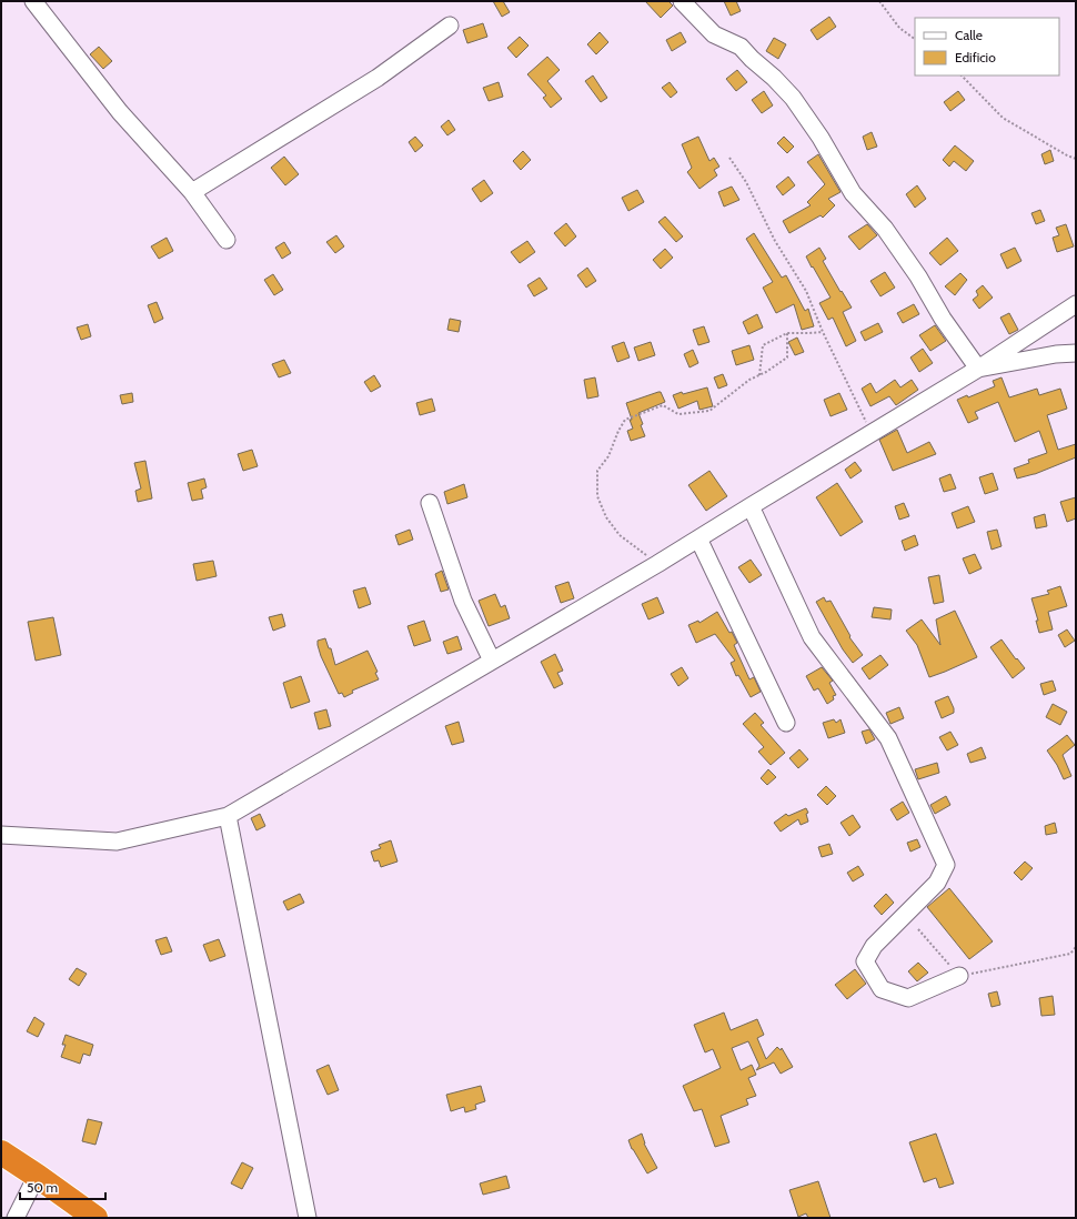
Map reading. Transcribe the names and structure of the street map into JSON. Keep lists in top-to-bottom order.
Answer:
{
  "legend": ["Calle", "Edificio"],
  "scale_bar": "50 m"
}
